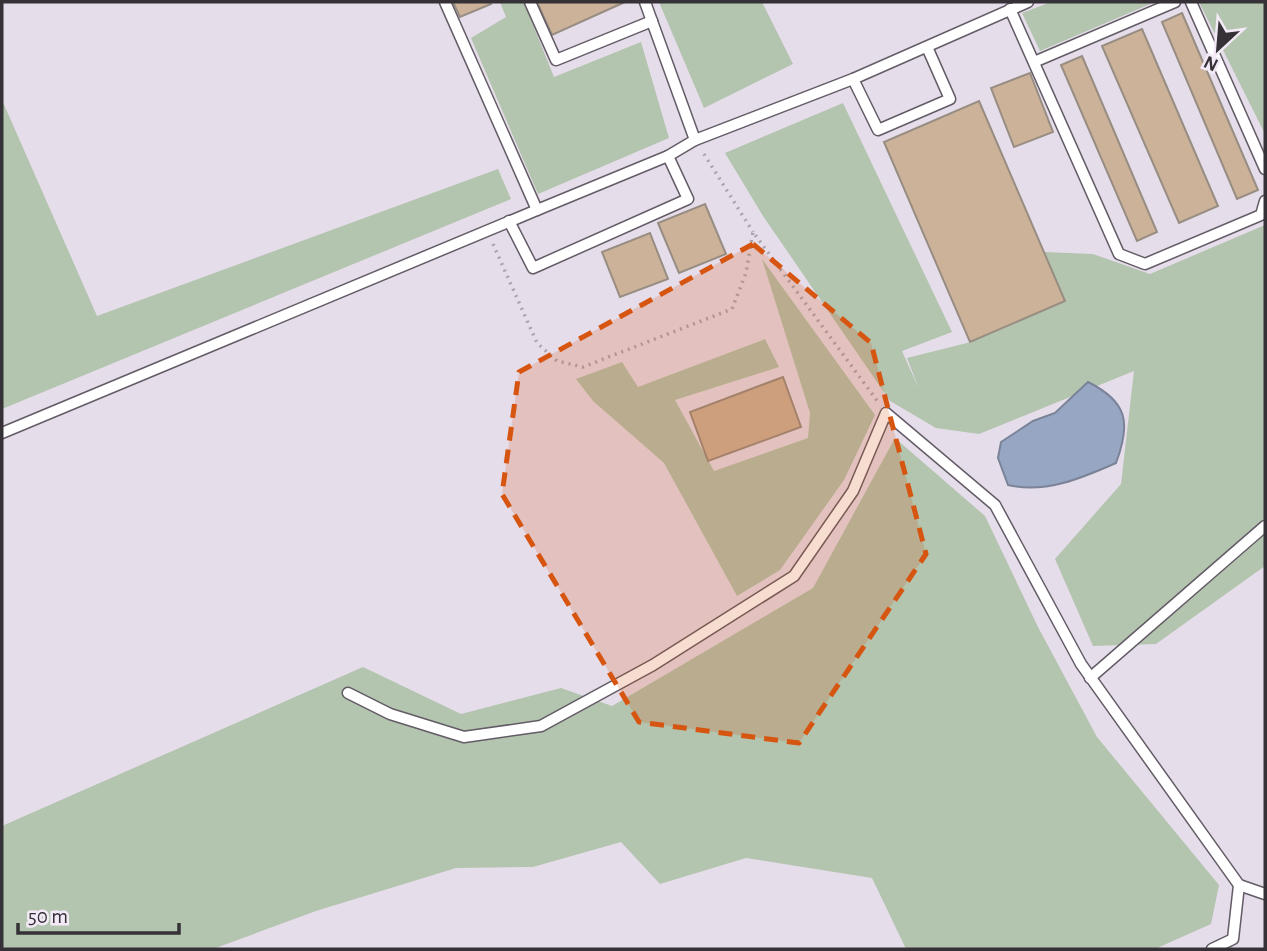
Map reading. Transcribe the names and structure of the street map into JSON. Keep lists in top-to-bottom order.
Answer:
{
  "scale_bar": "50 m",
  "north": "bottom left"
}
